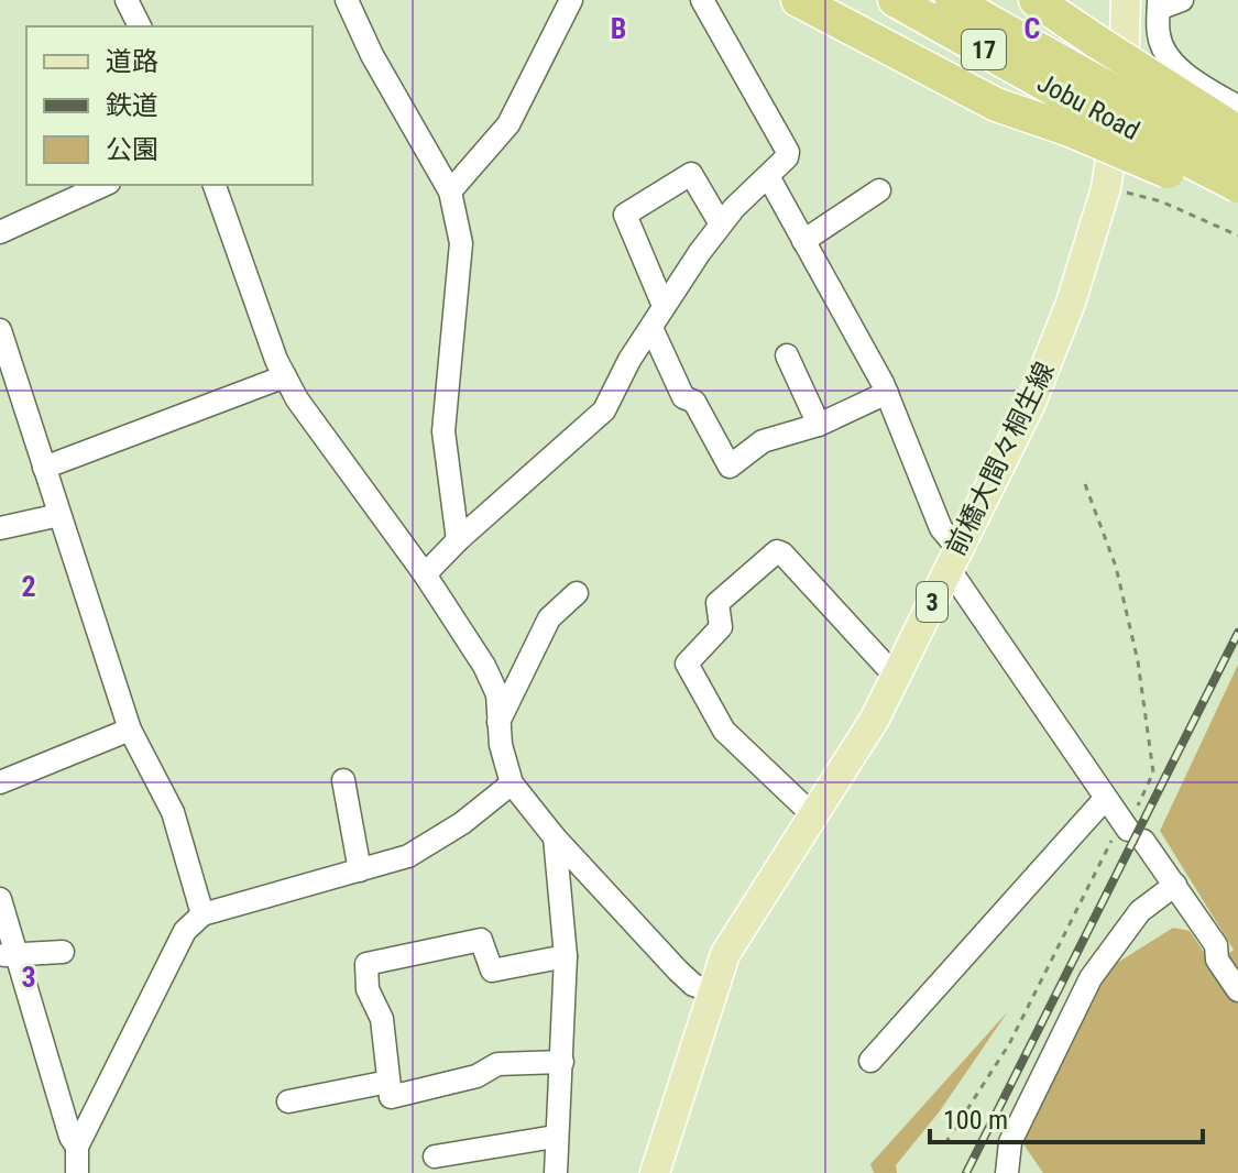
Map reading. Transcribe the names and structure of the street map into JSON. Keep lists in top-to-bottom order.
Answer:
{
  "streets": {
    "highway": ["17", "Jobu Road"],
    "main road": ["前橋大間々桐生線", "3"]
  },
  "legend": ["道路", "鉄道", "公園"],
  "scale_bar": "100 m",
  "grid": {
    "columns": ["B", "C"],
    "rows": ["2", "3"]
  }
}
